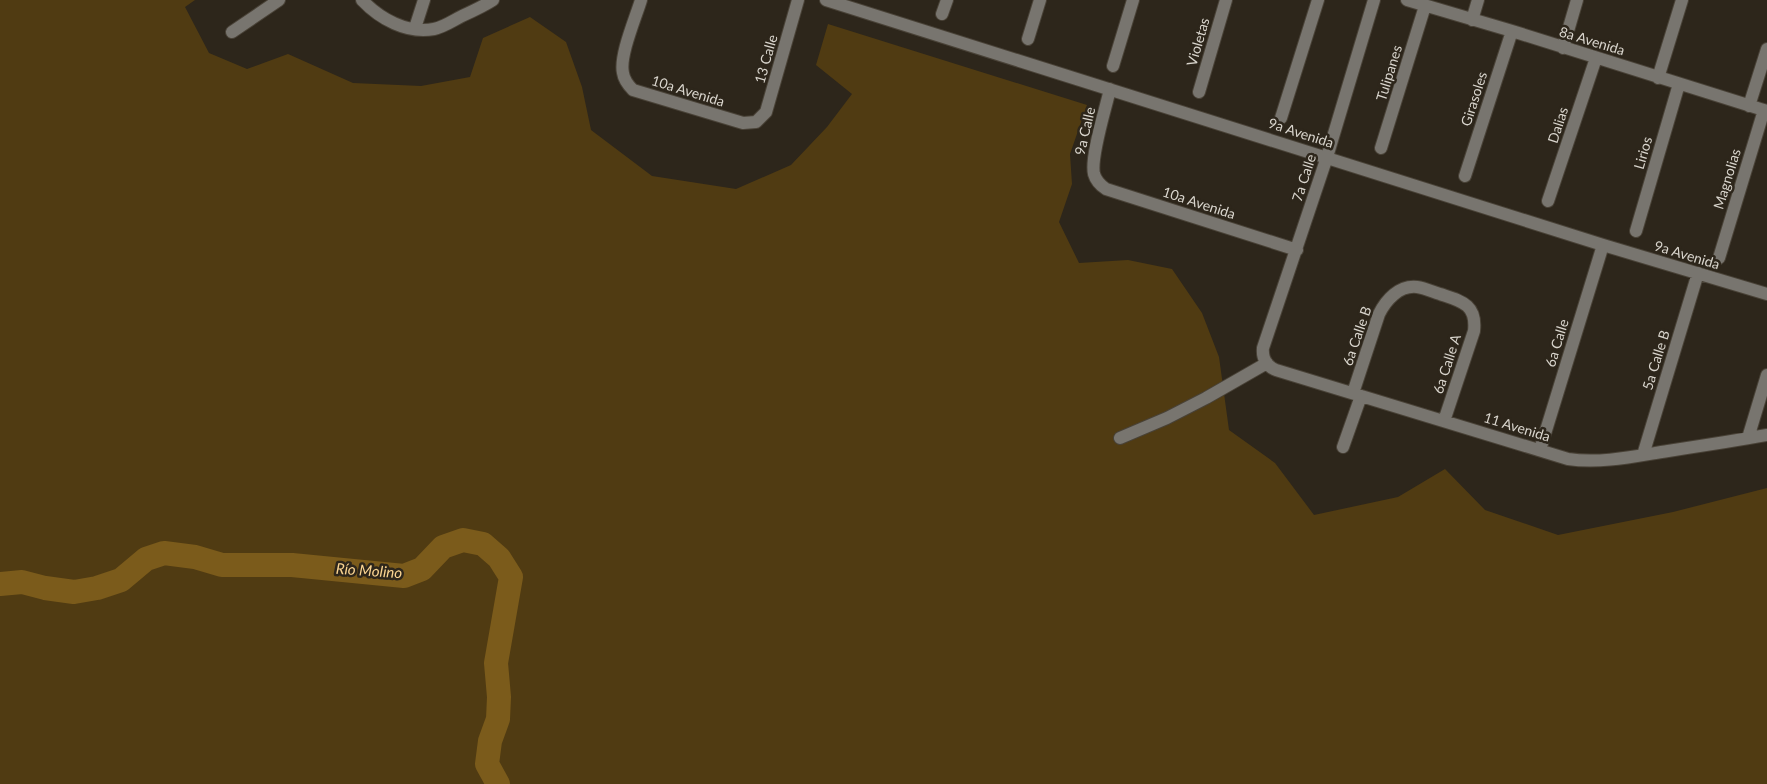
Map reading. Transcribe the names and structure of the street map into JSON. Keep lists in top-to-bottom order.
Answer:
{
  "streets": {
    "street": [
      "8a Avenida",
      "Violetas",
      "13 Calle",
      "Tulipanes",
      "10a Avenida",
      "Girasoles",
      "Dalias",
      "9a Calle",
      "9a Avenida",
      "Lirios",
      "7a Calle",
      "Magnolias",
      "6a Calle B",
      "6a Calle",
      "5a Calle B",
      "6a Calle A",
      "11 Avenida"
    ]
  },
  "crossings": [
    ["8a Avenida", "Tulipanes"],
    ["8a Avenida", "Girasoles"],
    ["8a Avenida", "Dalias"],
    ["8a Avenida", "Lirios"],
    ["8a Avenida", "Magnolias"],
    ["13 Calle", "10a Avenida"],
    ["10a Avenida", "9a Calle"],
    ["10a Avenida", "7a Calle"],
    ["9a Calle", "9a Avenida"],
    ["9a Avenida", "7a Calle"],
    ["9a Avenida", "6a Calle"],
    ["9a Avenida", "5a Calle B"],
    ["7a Calle", "11 Avenida"],
    ["6a Calle B", "6a Calle A"],
    ["6a Calle B", "11 Avenida"],
    ["6a Calle", "11 Avenida"],
    ["5a Calle B", "11 Avenida"],
    ["6a Calle A", "11 Avenida"]
  ],
  "water": ["Río Molino"]
}
